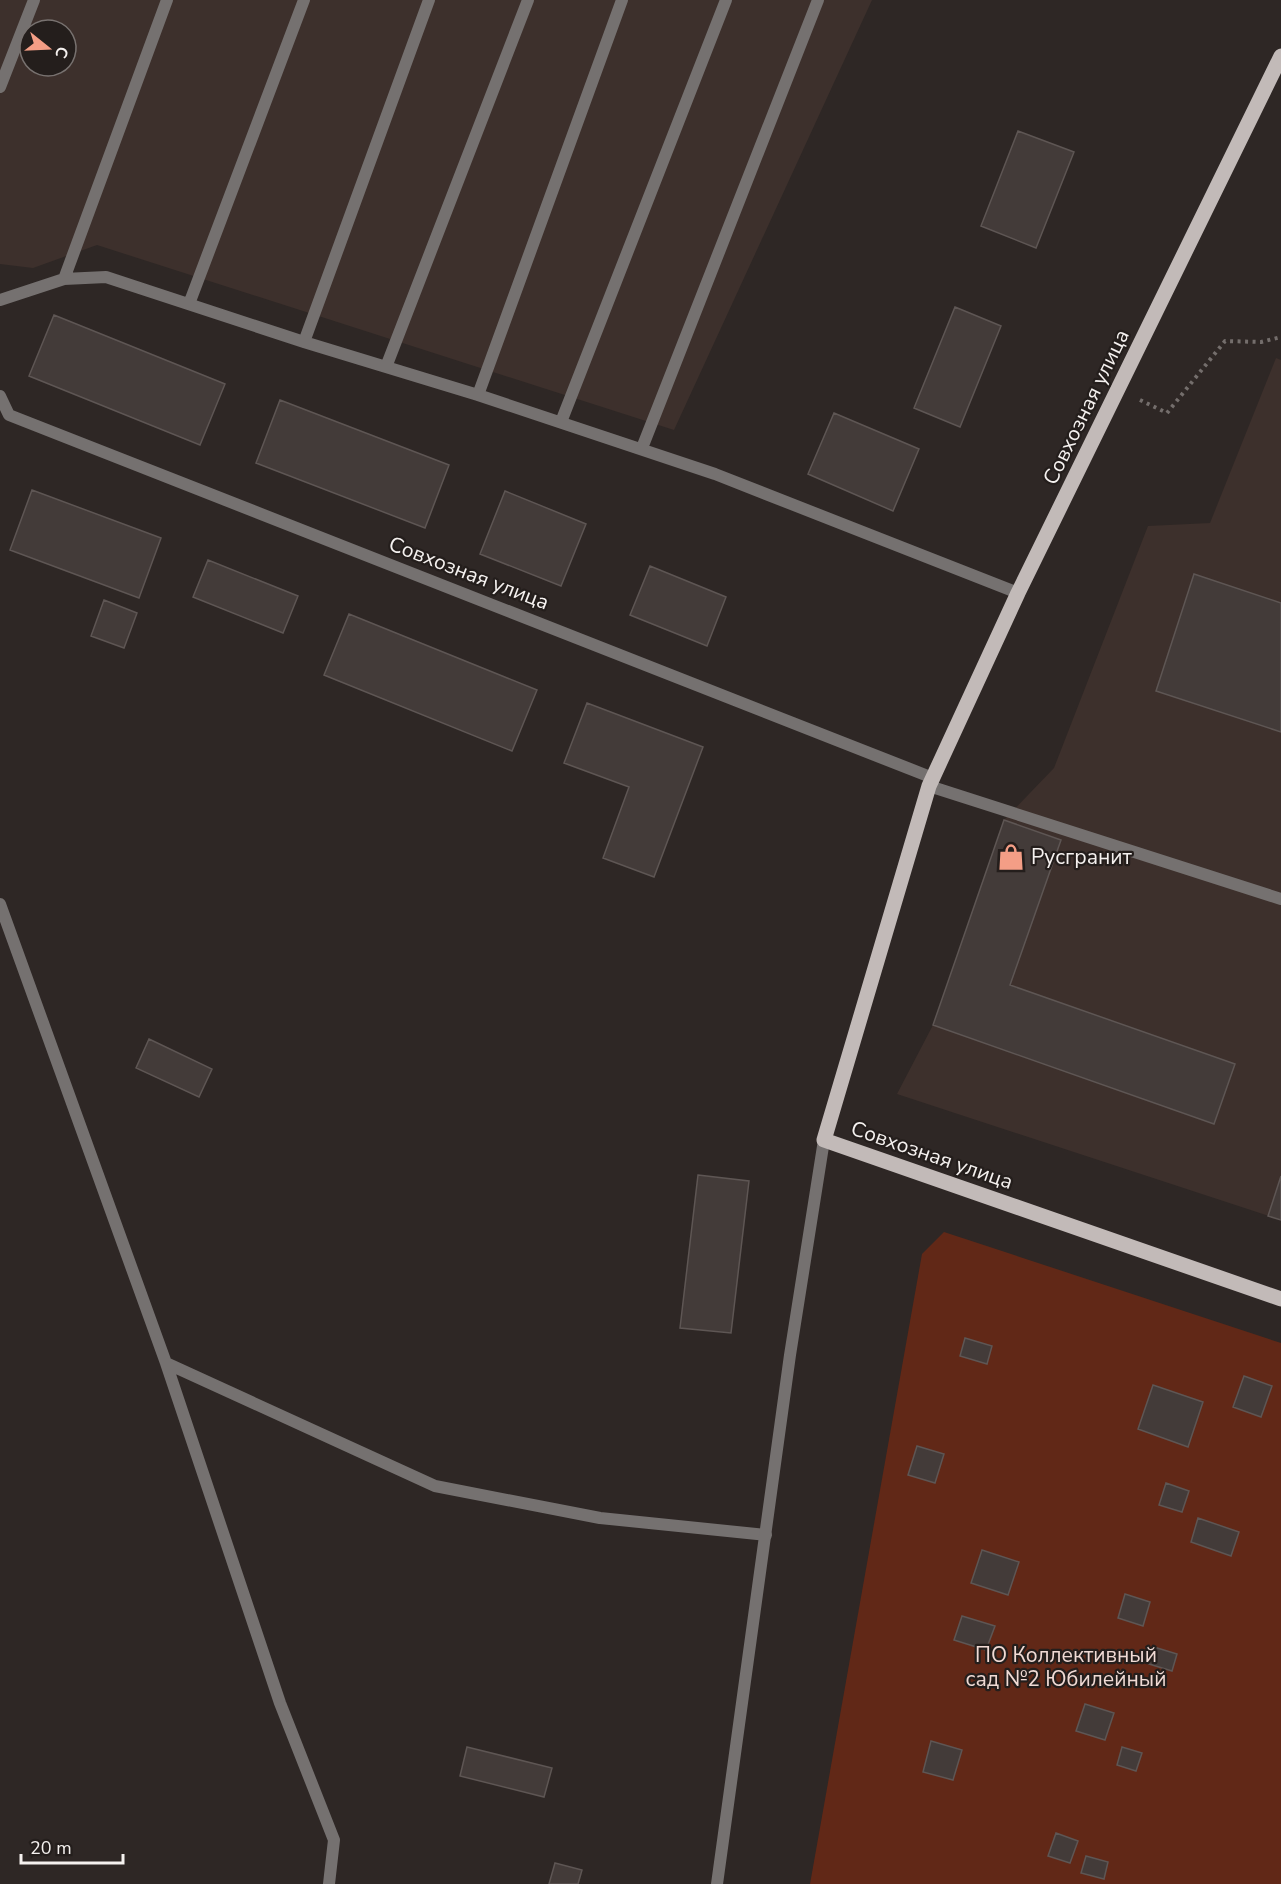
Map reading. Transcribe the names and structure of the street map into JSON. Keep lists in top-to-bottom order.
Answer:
{
  "streets": {
    "main road": ["Совхозная улица"]
  },
  "parks": ["ПО Коллективный сад №2 Юбилейный"],
  "places": {
    "shop": ["Русгранит"]
  },
  "scale_bar": "20 m",
  "north": "right"
}
